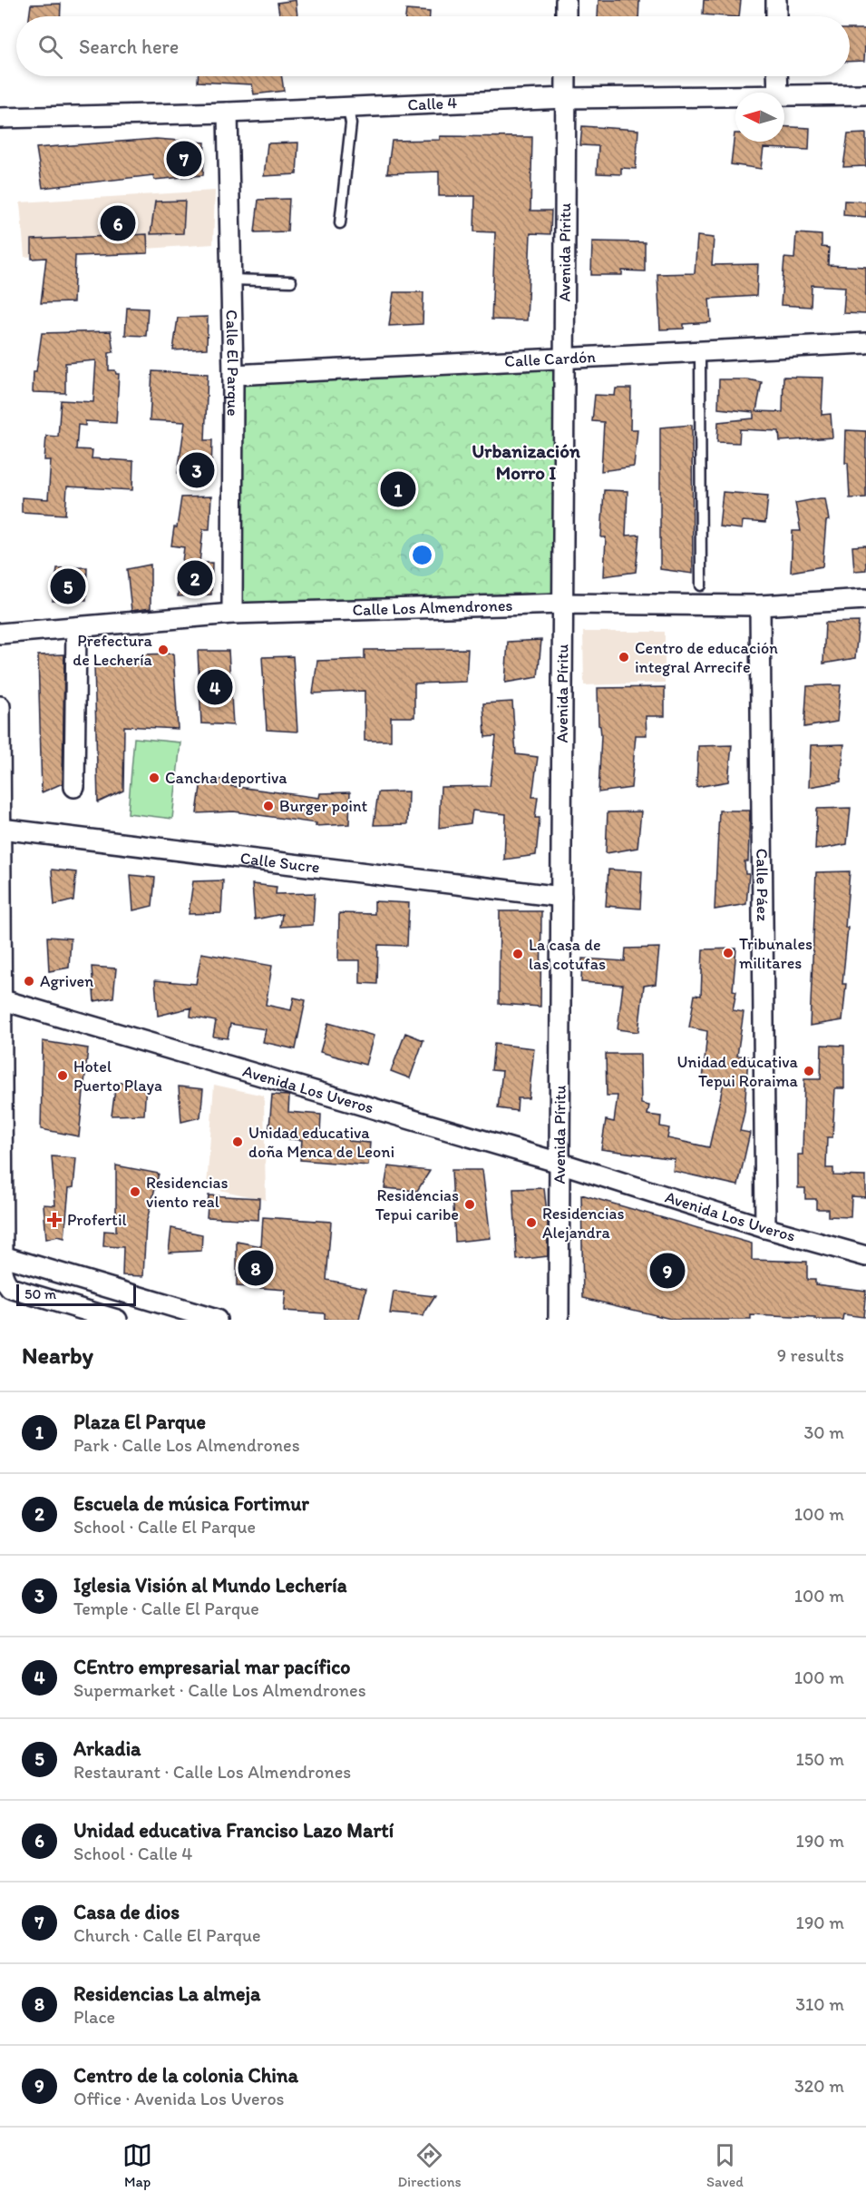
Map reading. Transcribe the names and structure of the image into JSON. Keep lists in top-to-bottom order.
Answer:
{
  "streets": {
    "street": [
      "Calle 4",
      "Avenida Píritu",
      "Calle Cardón",
      "Calle El Parque",
      "Calle Los Almendrones",
      "Calle Sucre",
      "Calle Páez",
      "Avenida Los Uveros"
    ]
  },
  "crossings": [
    ["Calle 4", "Avenida Píritu"],
    ["Calle 4", "Calle El Parque"],
    ["Avenida Píritu", "Calle Cardón"],
    ["Avenida Píritu", "Calle Los Almendrones"],
    ["Avenida Píritu", "Calle Sucre"],
    ["Avenida Píritu", "Avenida Los Uveros"],
    ["Calle Cardón", "Calle El Parque"],
    ["Calle El Parque", "Calle Los Almendrones"],
    ["Calle Los Almendrones", "Calle Páez"],
    ["Calle Páez", "Avenida Los Uveros"]
  ],
  "districts": ["Urbanización Morro I"],
  "places": {
    "other": [
      "Prefectura de Lechería",
      "Centro de educación integral Arrecife",
      "Cancha deportiva",
      "Burger point",
      "Tribunales militares",
      "La casa de las cotufas",
      "Agriven",
      "Unidad educativa Tepui Roraima",
      "Hotel Puerto Playa",
      "Unidad educativa doña Menca de Leoni",
      "Residencias viento real",
      "Residencias Tepui caribe",
      "Residencias Alejandra"
    ],
    "health": ["Profertil"]
  },
  "scale_bar": "50 m",
  "north": "left",
  "page": {
    "search": "Search here",
    "pins": [
      "7",
      "6",
      "3",
      "1",
      "2",
      "5",
      "4",
      "8",
      "9"
    ],
    "scale": "50 m",
    "heading": ["Nearby", "9 results"],
    "list": [
      {
        "mark": "1",
        "name": "Plaza El Parque",
        "note": "Park · Calle Los Almendrones",
        "value": "30 m"
      },
      {
        "mark": "2",
        "name": "Escuela de música Fortimur",
        "note": "School · Calle El Parque",
        "value": "100 m"
      },
      {
        "mark": "3",
        "name": "Iglesia Visión al Mundo Lechería",
        "note": "Temple · Calle El Parque",
        "value": "100 m"
      },
      {
        "mark": "4",
        "name": "CEntro empresarial mar pacífico",
        "note": "Supermarket · Calle Los Almendrones",
        "value": "100 m"
      },
      {
        "mark": "5",
        "name": "Arkadia",
        "note": "Restaurant · Calle Los Almendrones",
        "value": "150 m"
      },
      {
        "mark": "6",
        "name": "Unidad educativa Franciso Lazo Martí",
        "note": "School · Calle 4",
        "value": "190 m"
      },
      {
        "mark": "7",
        "name": "Casa de dios",
        "note": "Church · Calle El Parque",
        "value": "190 m"
      },
      {
        "mark": "8",
        "name": "Residencias La almeja",
        "note": "Place",
        "value": "310 m"
      },
      {
        "mark": "9",
        "name": "Centro de la colonia China",
        "note": "Office · Avenida Los Uveros",
        "value": "320 m"
      }
    ],
    "nav": ["Map", "Directions", "Saved"]
  }
}
